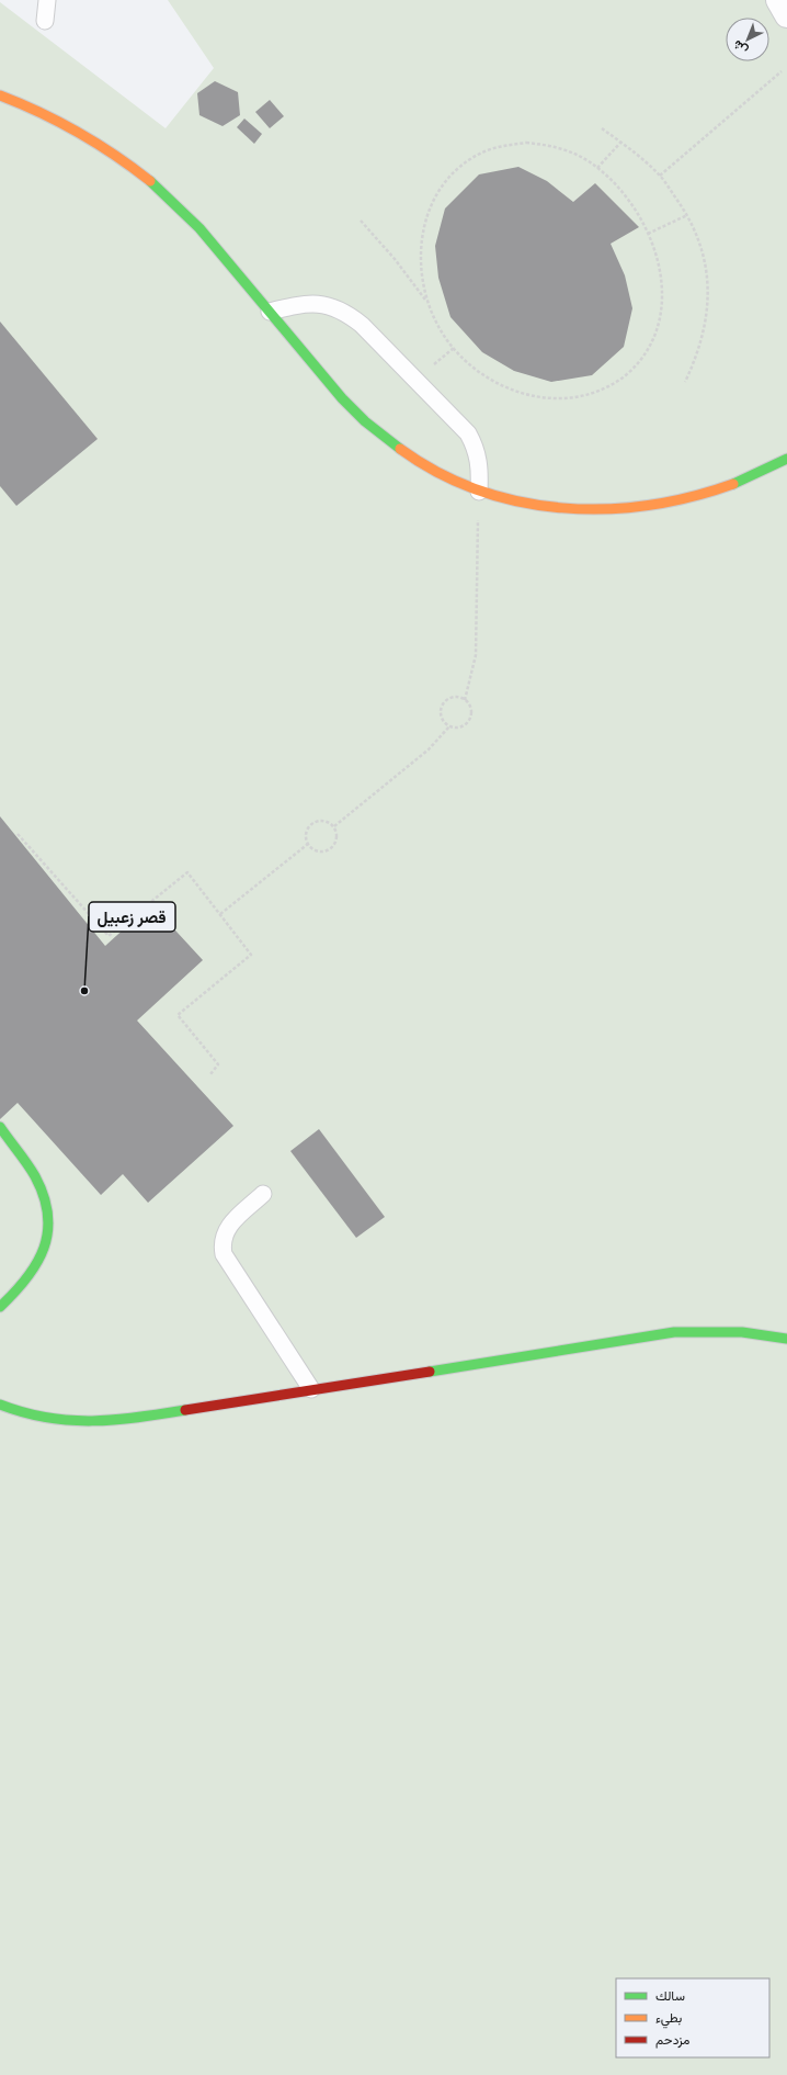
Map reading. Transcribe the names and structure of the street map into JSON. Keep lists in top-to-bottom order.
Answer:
{
  "places": ["قصر زعبيل"],
  "legend": ["سالك", "بطيء", "مزدحم"],
  "north": "bottom left"
}
